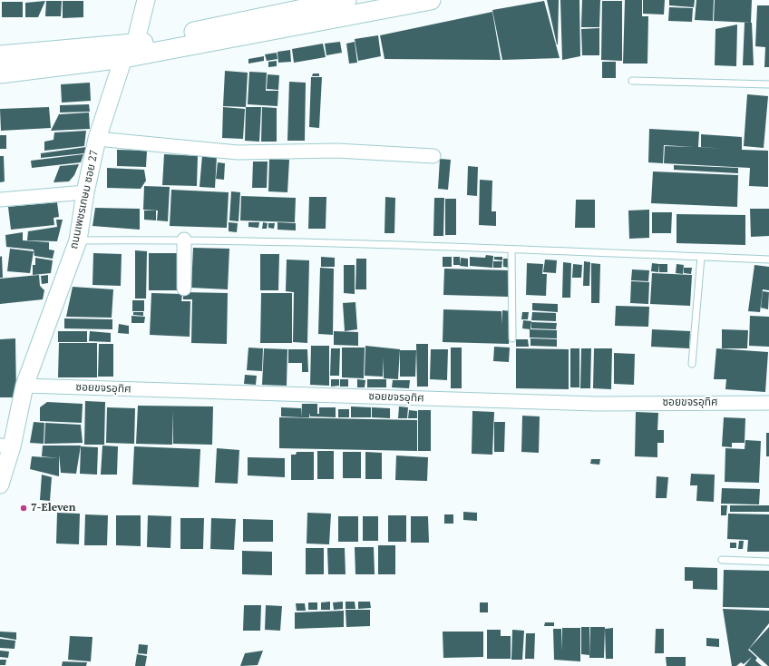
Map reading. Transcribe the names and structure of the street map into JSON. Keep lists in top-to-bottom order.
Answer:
{
  "streets": {
    "street": ["ถนนเพชรเกษม ซอย 27", "ซอยขจรอุทิศ"]
  },
  "crossings": [
    ["ถนนเพชรเกษม ซอย 27", "ซอยขจรอุทิศ"]
  ],
  "places": ["7-Eleven"]
}
